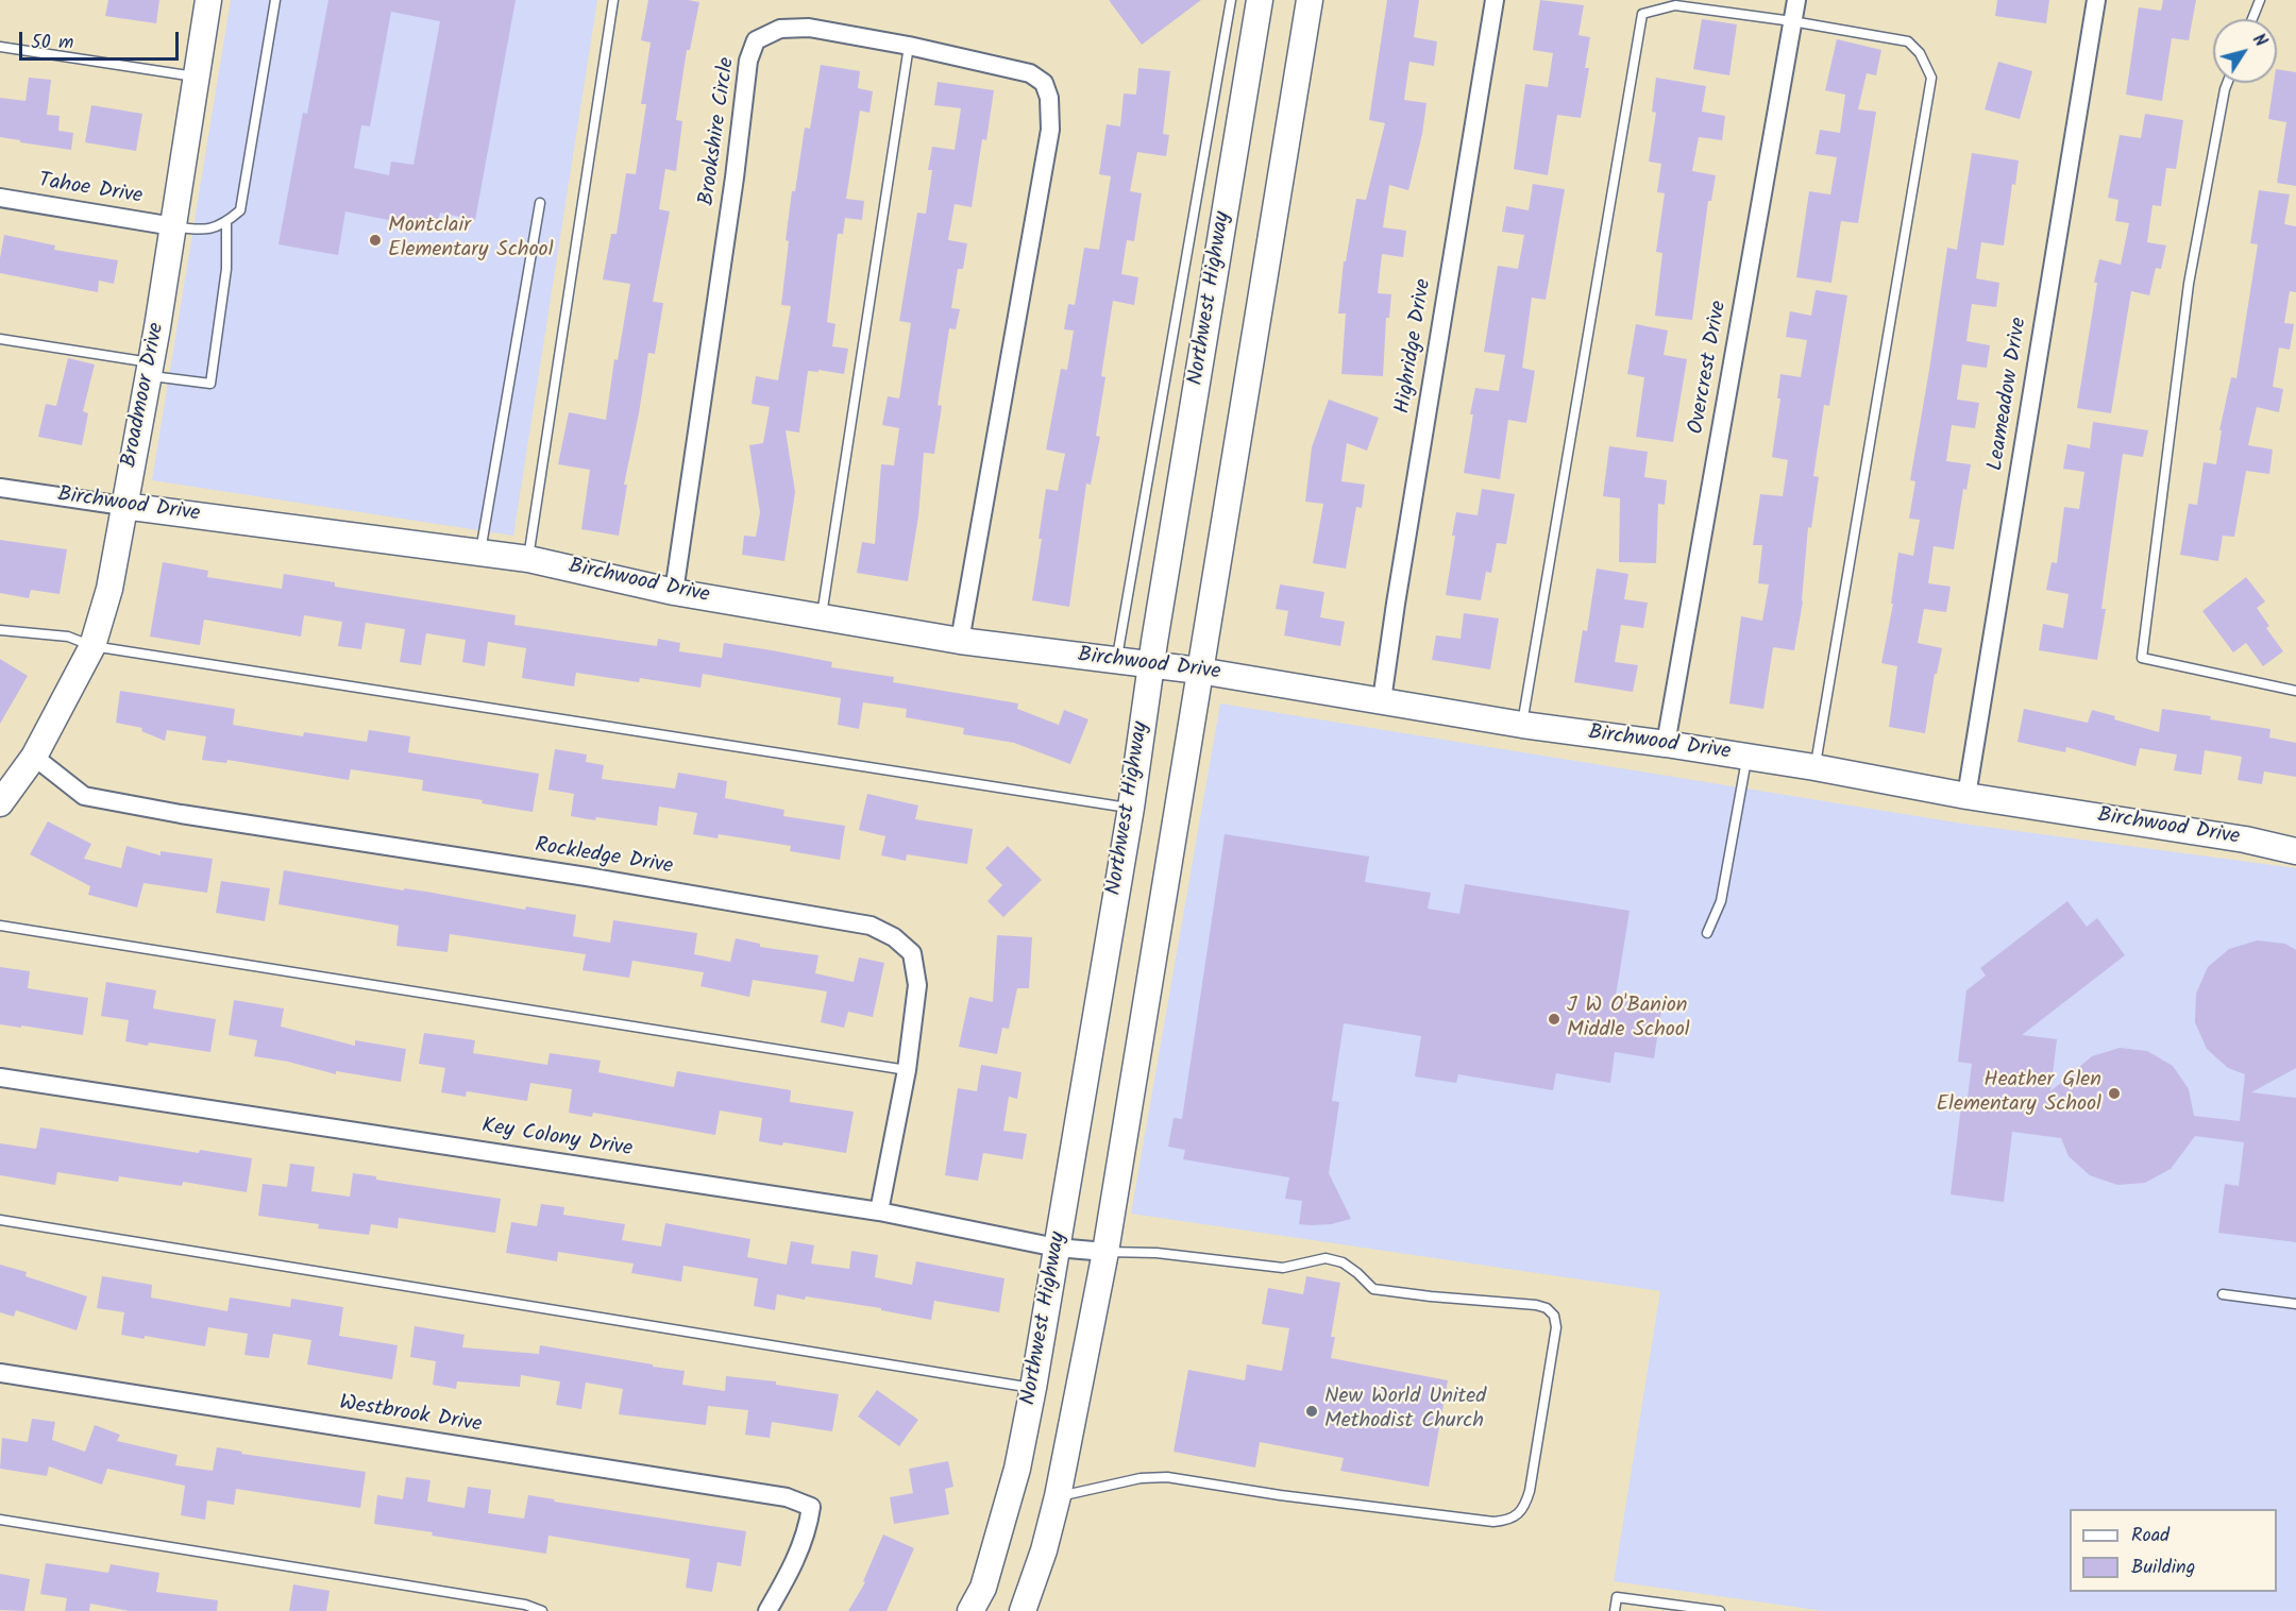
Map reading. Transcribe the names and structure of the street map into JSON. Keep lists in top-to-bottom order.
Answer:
{
  "streets": {
    "main road": ["Northwest Highway", "Broadmoor Drive", "Birchwood Drive"],
    "street": [
      "Brookshire Circle",
      "Tahoe Drive",
      "Highridge Drive",
      "Overcrest Drive",
      "Leameadow Drive",
      "Rockledge Drive",
      "Key Colony Drive",
      "Westbrook Drive"
    ]
  },
  "crossings": [
    ["Brookshire Circle", "Birchwood Drive"],
    ["Tahoe Drive", "Broadmoor Drive"],
    ["Northwest Highway", "Birchwood Drive"],
    ["Northwest Highway", "Key Colony Drive"],
    ["Highridge Drive", "Birchwood Drive"],
    ["Overcrest Drive", "Birchwood Drive"],
    ["Leameadow Drive", "Birchwood Drive"],
    ["Broadmoor Drive", "Birchwood Drive"],
    ["Broadmoor Drive", "Rockledge Drive"],
    ["Rockledge Drive", "Key Colony Drive"]
  ],
  "places": [
    "Montclair Elementary School",
    "J W O'Banion Middle School",
    "Heather Glen Elementary School",
    "New World United Methodist Church"
  ],
  "legend": ["Road", "Building"],
  "scale_bar": "50 m",
  "north": "top right"
}
